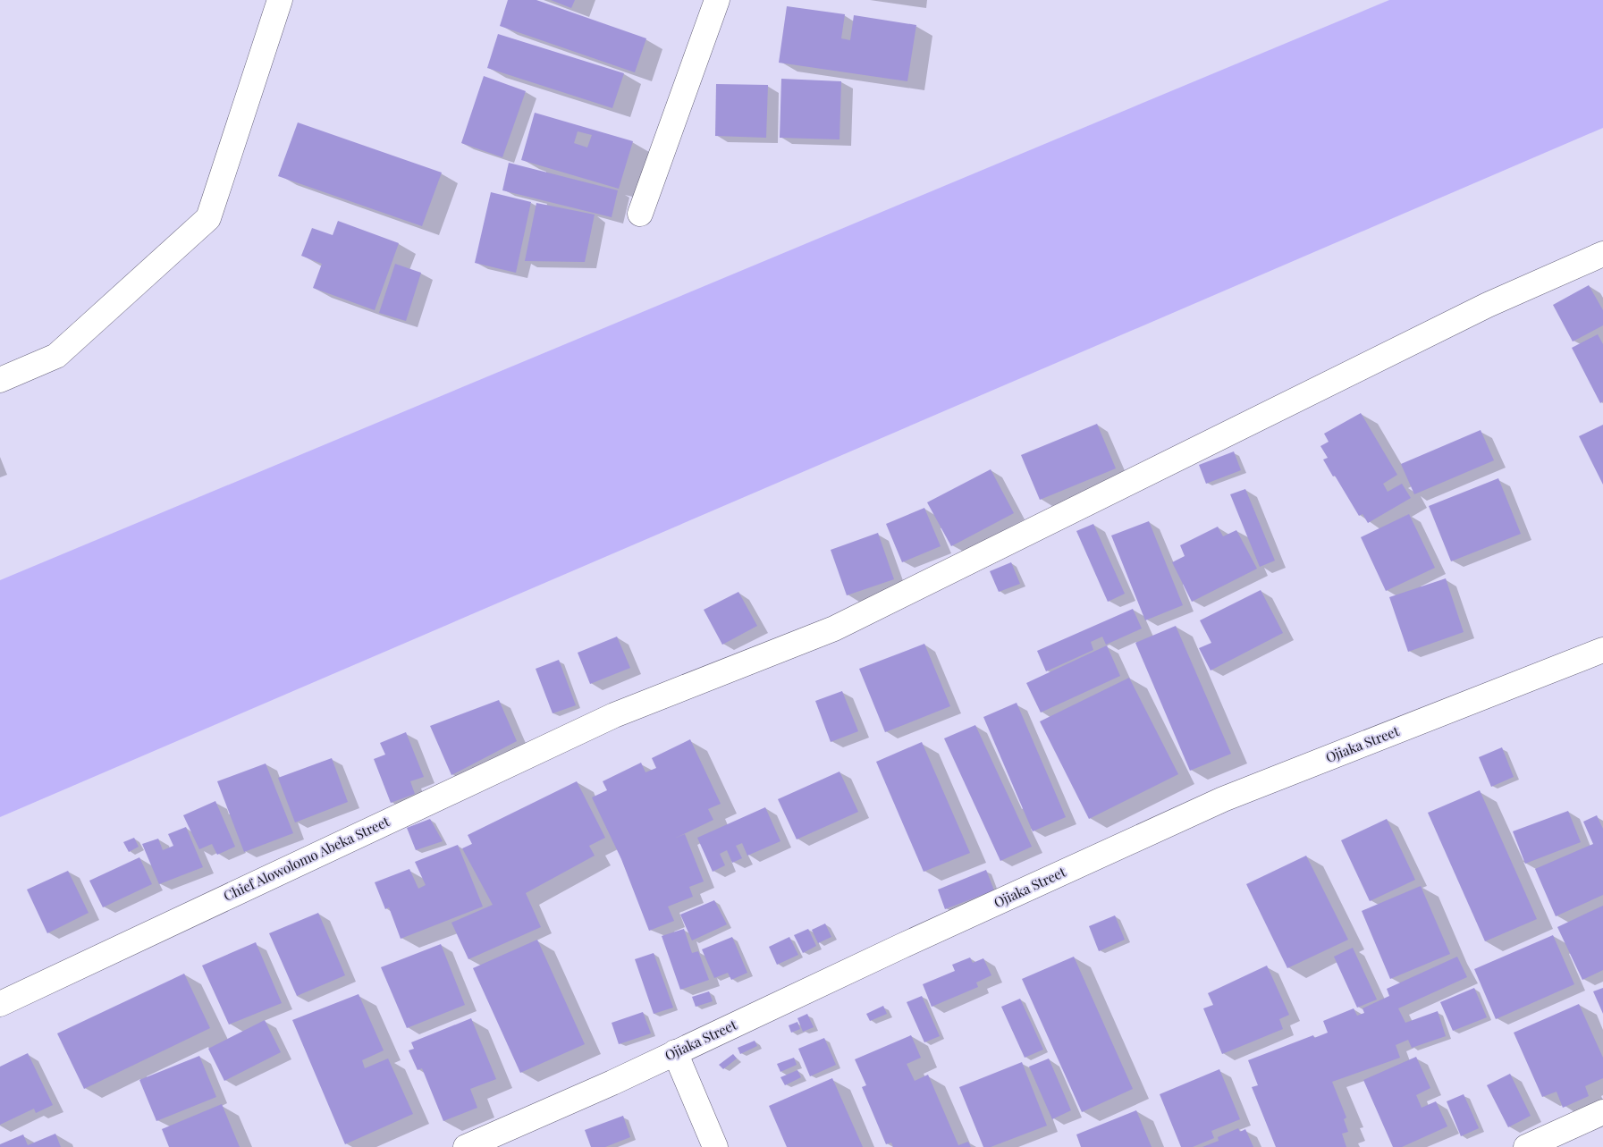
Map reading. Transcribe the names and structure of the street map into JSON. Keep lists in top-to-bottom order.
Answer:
{
  "streets": {
    "street": ["Ojiaka Street", "Chief Alowolomo Abeka Street"]
  }
}
